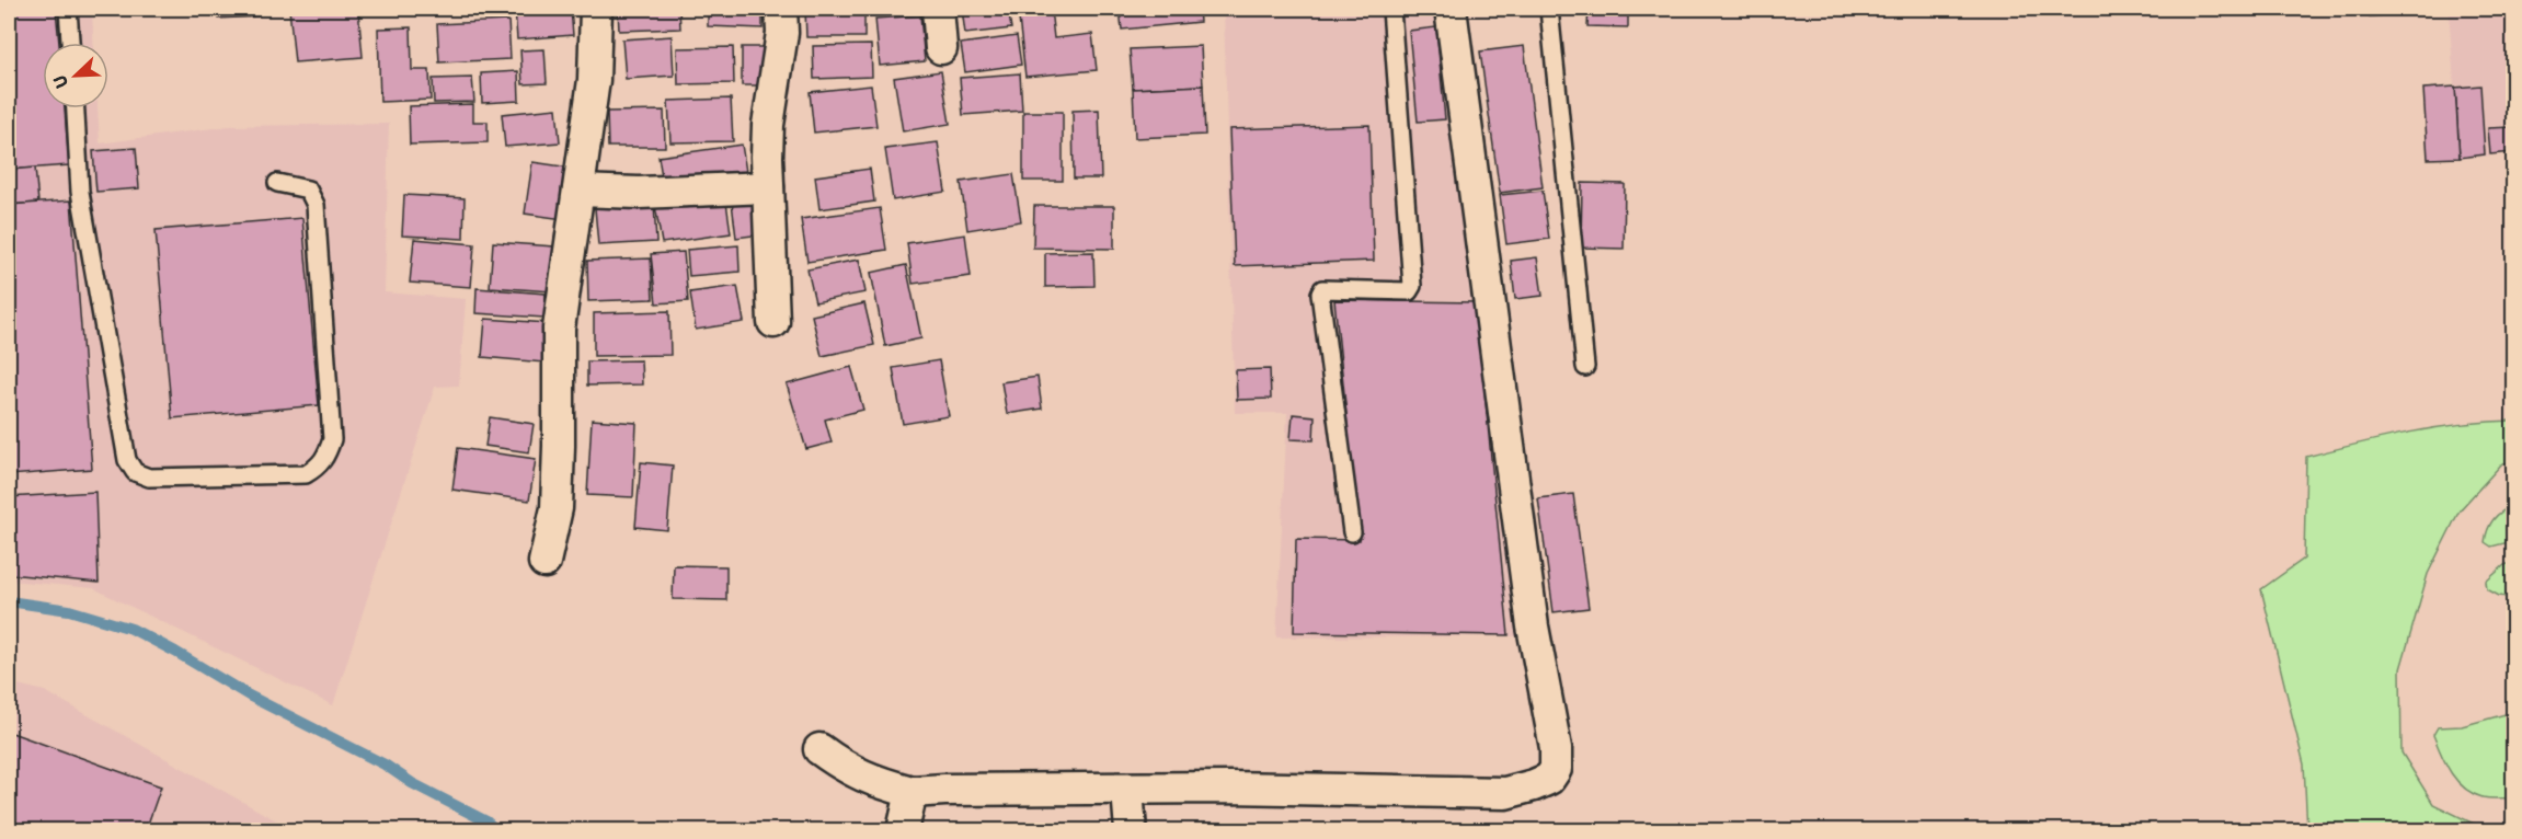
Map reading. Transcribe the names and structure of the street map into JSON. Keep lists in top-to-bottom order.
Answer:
{
  "north": "bottom left"
}
